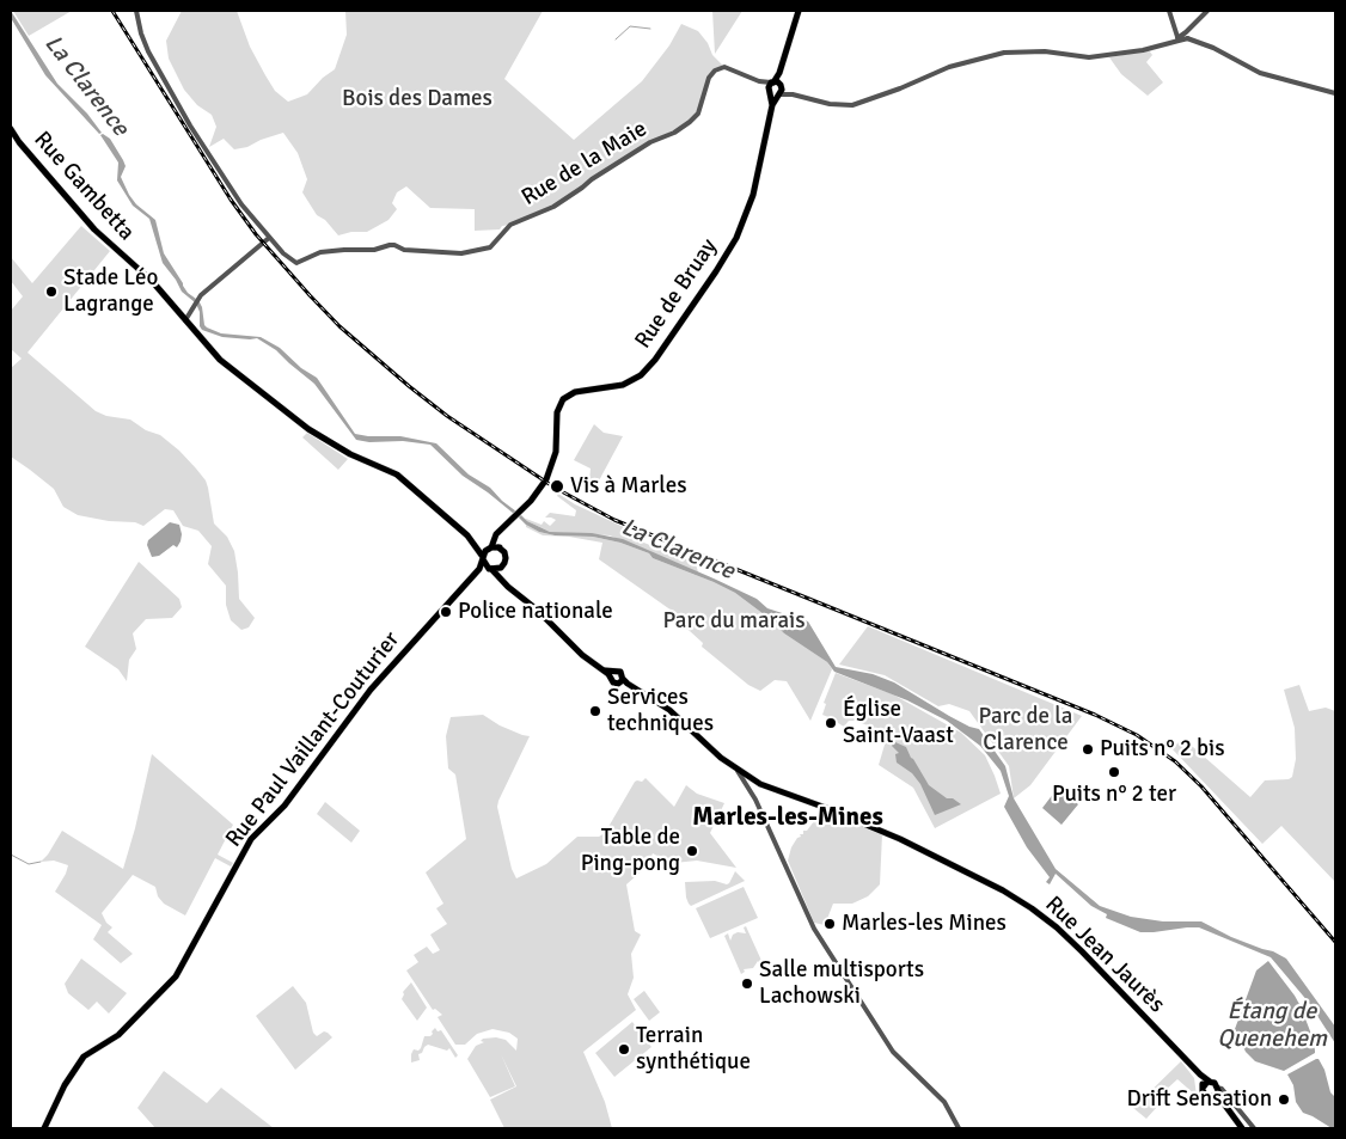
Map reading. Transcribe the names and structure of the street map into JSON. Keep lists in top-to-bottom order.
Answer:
{
  "streets": {
    "main road": [
      "Rue Gambetta",
      "Rue de Bruay",
      "Rue Paul Vaillant-Couturier",
      "Rue Jean Jaurès"
    ],
    "street": ["Rue de la Maie"]
  },
  "districts": ["Marles-les-Mines"],
  "water": ["La Clarence", "Étang de Quenehem"],
  "parks": ["Bois des Dames", "Parc du marais", "Parc de la Clarence"],
  "places": [
    "Stade Léo Lagrange",
    "Vis à Marles",
    "Police nationale",
    "Services techniques",
    "Église Saint-Vaast",
    "Puits n° 2 bis",
    "Puits n° 2 ter",
    "Table de Ping-pong",
    "Marles-les Mines",
    "Salle multisports Lachowski",
    "Terrain synthétique",
    "Drift Sensation"
  ]
}
